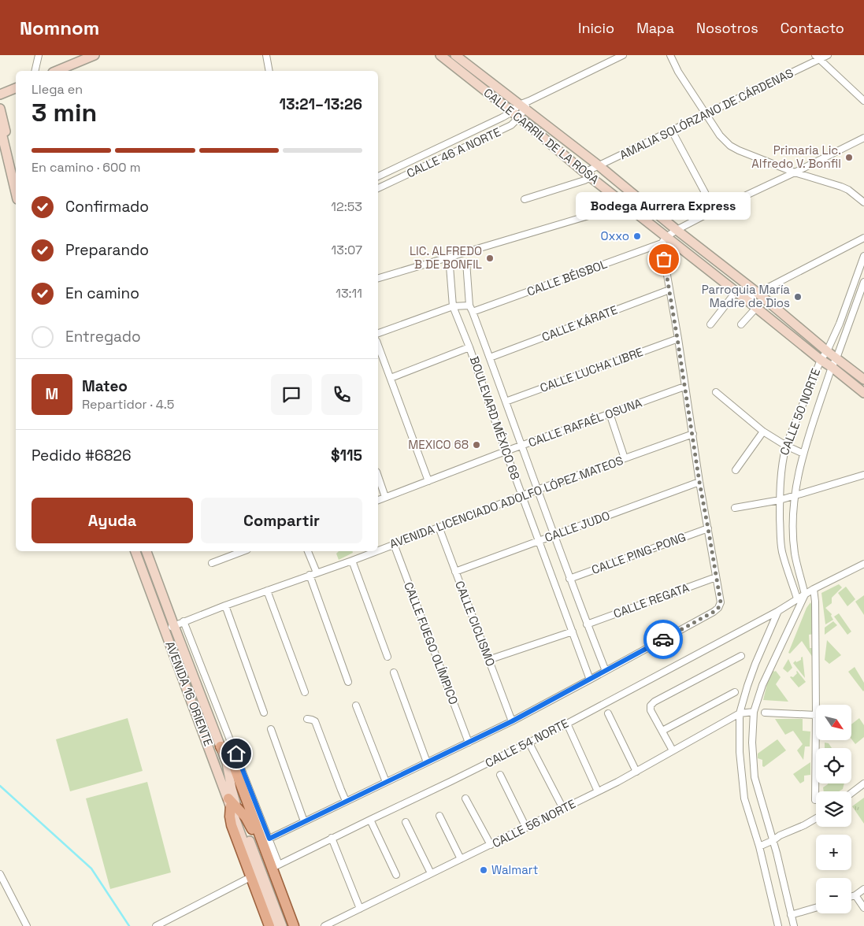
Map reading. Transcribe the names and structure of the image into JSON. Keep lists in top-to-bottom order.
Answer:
{
  "streets": {
    "main road": ["CALLE CARRIL DE LA ROSA", "AVENIDA 16 ORIENTE"],
    "street": [
      "AMALIA SOLÓRZANO DE CÁRDENAS",
      "CALLE 46 A NORTE",
      "CALLE BÉISBOL",
      "CALLE KÁRATE",
      "CALLE LUCHA LIBRE",
      "CALLE 50 NORTE",
      "BOULEVARD MÉXICO 68",
      "CALLE RAFAÉL OSUNA",
      "AVENIDA LICENCIADO ADOLFO LÓPEZ MATEOS",
      "CALLE JUDO",
      "CALLE PING-PONG",
      "CALLE REGATA",
      "CALLE CICLISMO",
      "CALLE FUEGO OLÍMPICO",
      "CALLE 54 NORTE",
      "CALLE 56 NORTE"
    ]
  },
  "crossings": [
    ["AMALIA SOLÓRZANO DE CÁRDENAS", "CALLE CARRIL DE LA ROSA"],
    ["CALLE CARRIL DE LA ROSA", "CALLE 46 A NORTE"],
    ["CALLE CARRIL DE LA ROSA", "CALLE BÉISBOL"],
    ["CALLE CARRIL DE LA ROSA", "CALLE 50 NORTE"],
    ["CALLE BÉISBOL", "BOULEVARD MÉXICO 68"],
    ["CALLE KÁRATE", "BOULEVARD MÉXICO 68"],
    ["CALLE LUCHA LIBRE", "BOULEVARD MÉXICO 68"],
    ["CALLE 50 NORTE", "CALLE 54 NORTE"],
    ["BOULEVARD MÉXICO 68", "CALLE RAFAÉL OSUNA"],
    ["BOULEVARD MÉXICO 68", "AVENIDA LICENCIADO ADOLFO LÓPEZ MATEOS"],
    ["BOULEVARD MÉXICO 68", "CALLE JUDO"],
    ["BOULEVARD MÉXICO 68", "CALLE PING-PONG"],
    ["BOULEVARD MÉXICO 68", "CALLE REGATA"],
    ["AVENIDA LICENCIADO ADOLFO LÓPEZ MATEOS", "CALLE CICLISMO"],
    ["AVENIDA LICENCIADO ADOLFO LÓPEZ MATEOS", "CALLE FUEGO OLÍMPICO"],
    ["AVENIDA LICENCIADO ADOLFO LÓPEZ MATEOS", "AVENIDA 16 ORIENTE"],
    ["CALLE JUDO", "CALLE CICLISMO"]
  ],
  "places": [
    "Primaria Lic. Alfredo V. Bonfil",
    "Oxxo",
    "LIC. ALFREDO B DE BONFIL",
    "Bodega Aurrera Express",
    "Parroquia María Madre de Dios",
    "MEXICO 68",
    "Walmart"
  ],
  "north": "bottom right",
  "page": {
    "header": "Nomnom",
    "nav": [
      "Inicio",
      "Mapa",
      "Nosotros",
      "Contacto"
    ],
    "heading": ["3 min", "Llega en", "13:21–13:26"],
    "panel": [
      "Mateo",
      "Repartidor · 4.5",
      "Pedido #6826",
      "$115"
    ],
    "bar": "En camino · 600 m",
    "list": [
      ["Confirmado", "12:53"],
      ["Preparando", "13:07"],
      ["En camino", "13:11"],
      "Entregado"
    ],
    "bubble": "Bodega Aurrera Express",
    "round": "M",
    "buttons": ["Ayuda", "Compartir"],
    "map_buttons": ["+", "−"]
  }
}
